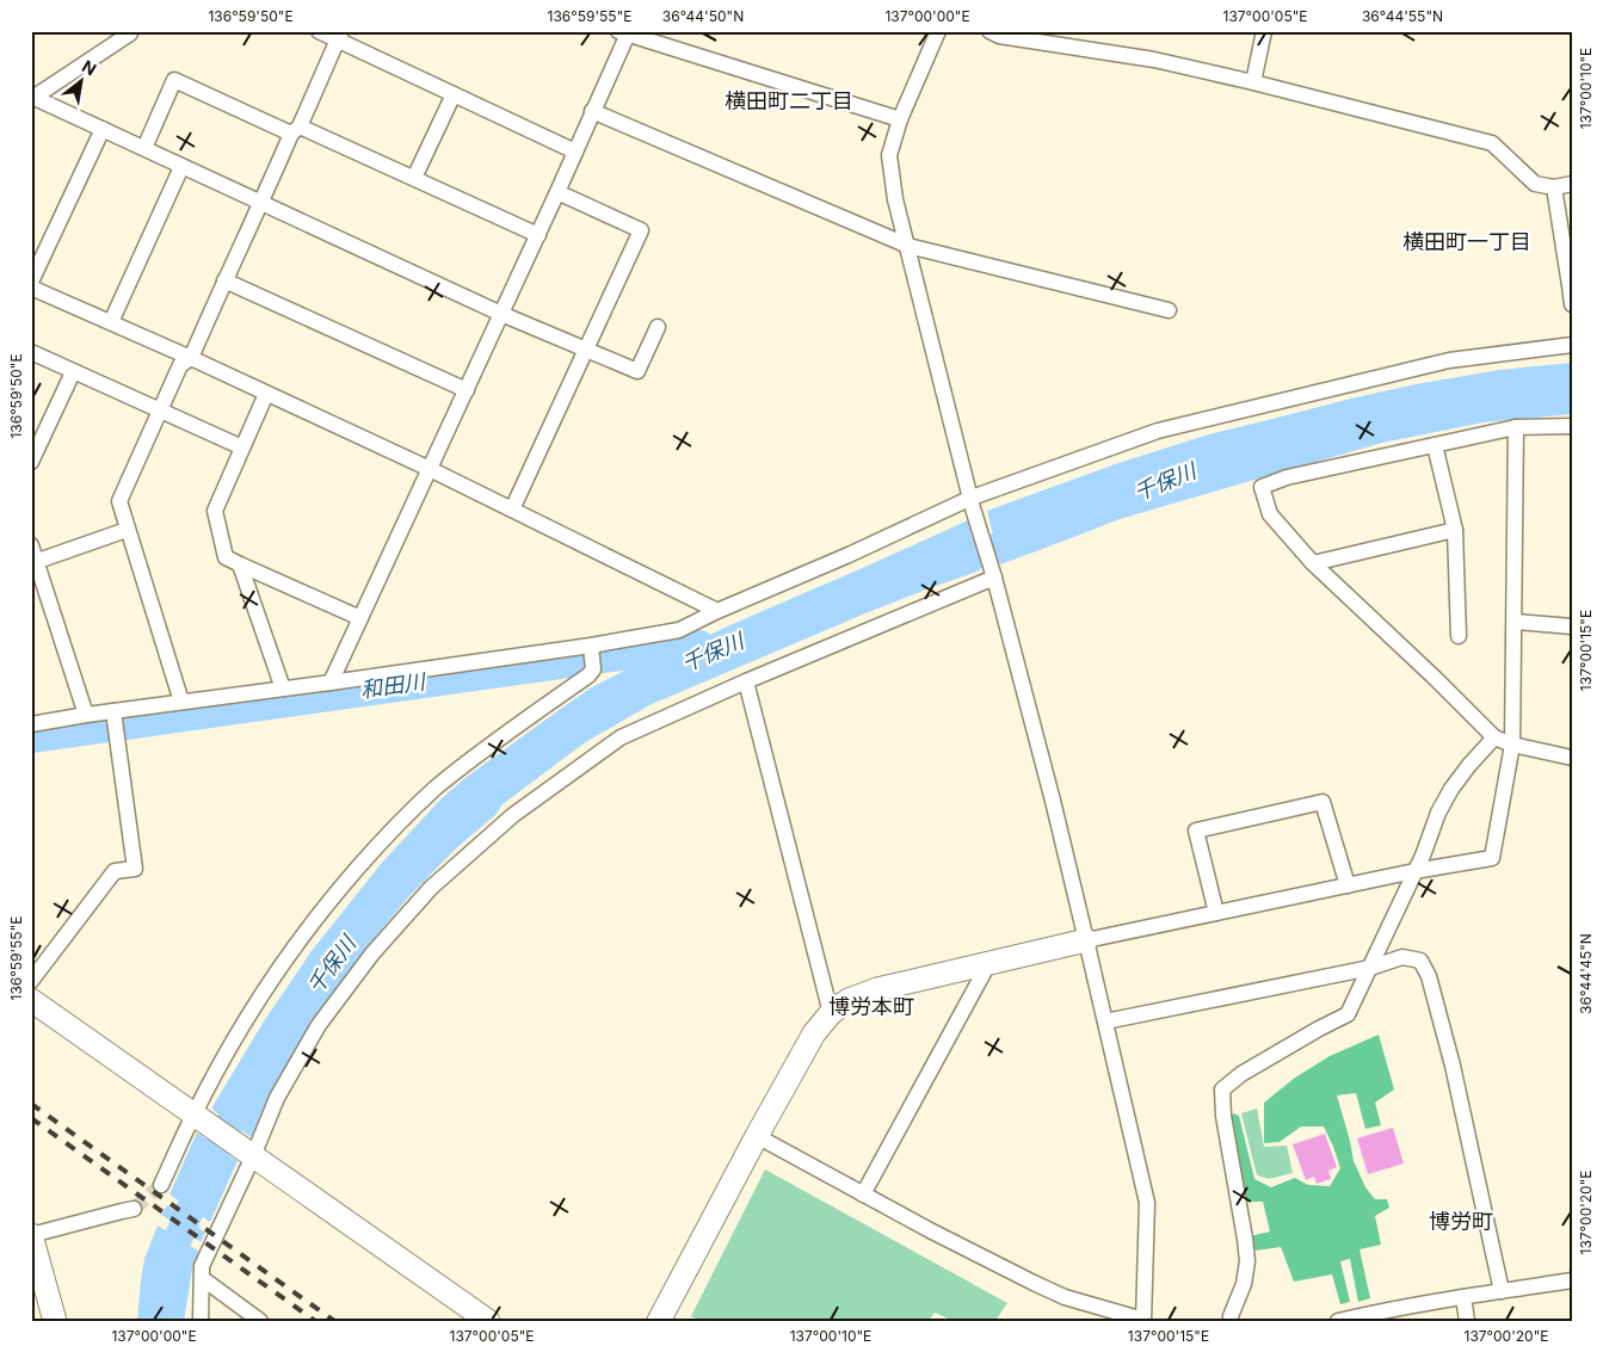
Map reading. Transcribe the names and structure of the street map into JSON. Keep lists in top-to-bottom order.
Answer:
{
  "districts": [
    "横田町二丁目",
    "横田町一丁目",
    "博労本町",
    "博労町"
  ],
  "water": ["千保川", "和田川"],
  "north": "top right",
  "coordinates": [
    "136°59'50\"E",
    "136°59'55\"E",
    "36°44'50\"N",
    "137°00'00\"E",
    "137°00'05\"E",
    "36°44'55\"N",
    "137°00'10\"E",
    "137°00'15\"E",
    "36°44'45\"N",
    "137°00'20\"E"
  ]
}
